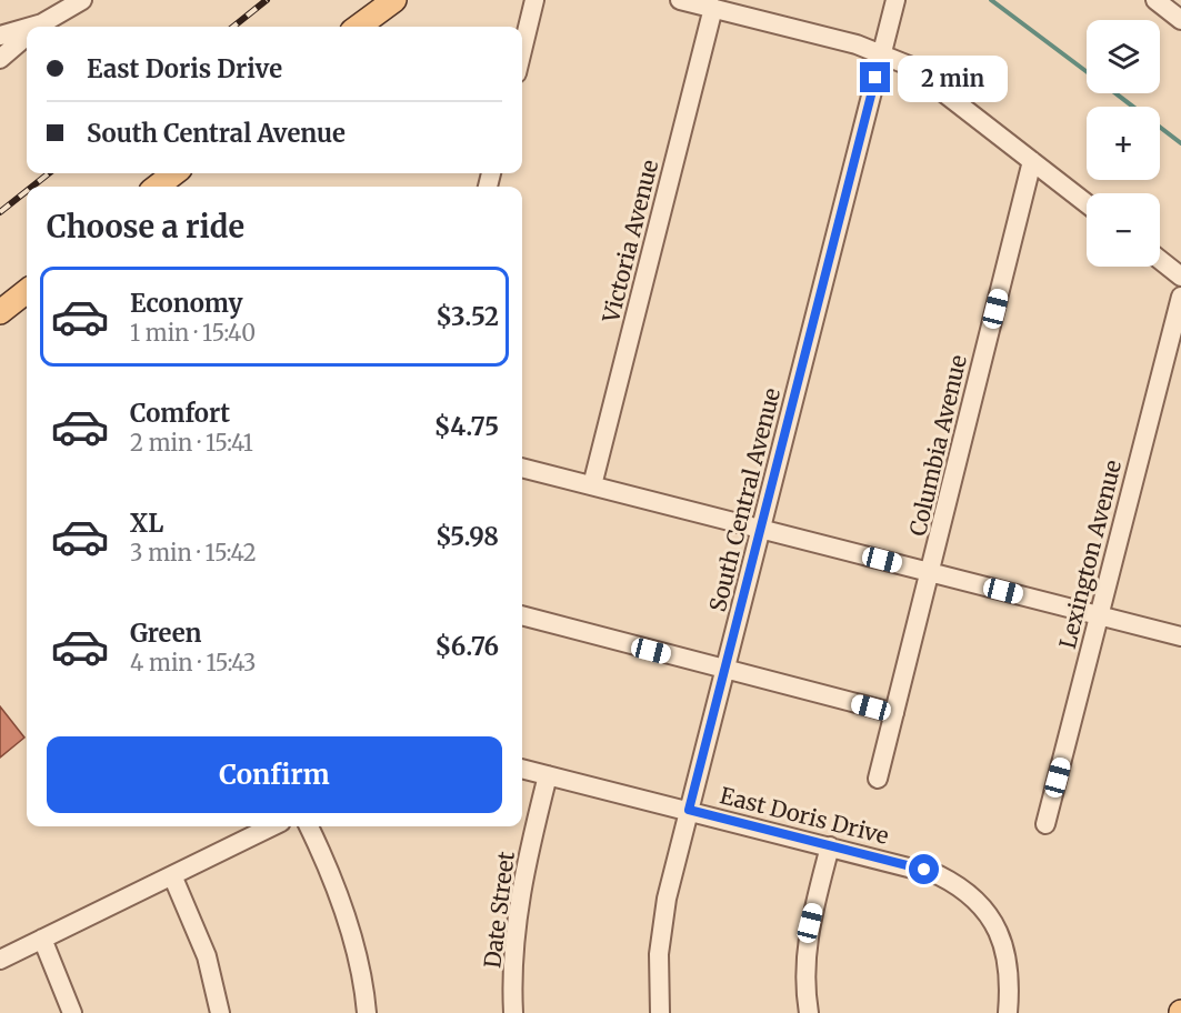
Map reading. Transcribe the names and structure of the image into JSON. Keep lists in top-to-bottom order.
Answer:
{
  "streets": {
    "street": [
      "Victoria Avenue",
      "Columbia Avenue",
      "South Central Avenue",
      "Lexington Avenue",
      "East Doris Drive",
      "Date Street"
    ]
  },
  "crossings": [
    ["South Central Avenue", "East Doris Drive"],
    ["East Doris Drive", "Date Street"]
  ],
  "page": {
    "map_buttons": ["+", "−"],
    "banner": ["East Doris Drive", "South Central Avenue"],
    "bubble": "2 min",
    "heading": "Choose a ride",
    "list": [
      {
        "name": "Economy",
        "note": "1 min · 15:40",
        "value": "$3.52"
      },
      {
        "name": "Comfort",
        "note": "2 min · 15:41",
        "value": "$4.75"
      },
      {
        "name": "XL",
        "note": "3 min · 15:42",
        "value": "$5.98"
      },
      {
        "name": "Green",
        "note": "4 min · 15:43",
        "value": "$6.76"
      }
    ],
    "buttons": "Confirm"
  }
}
